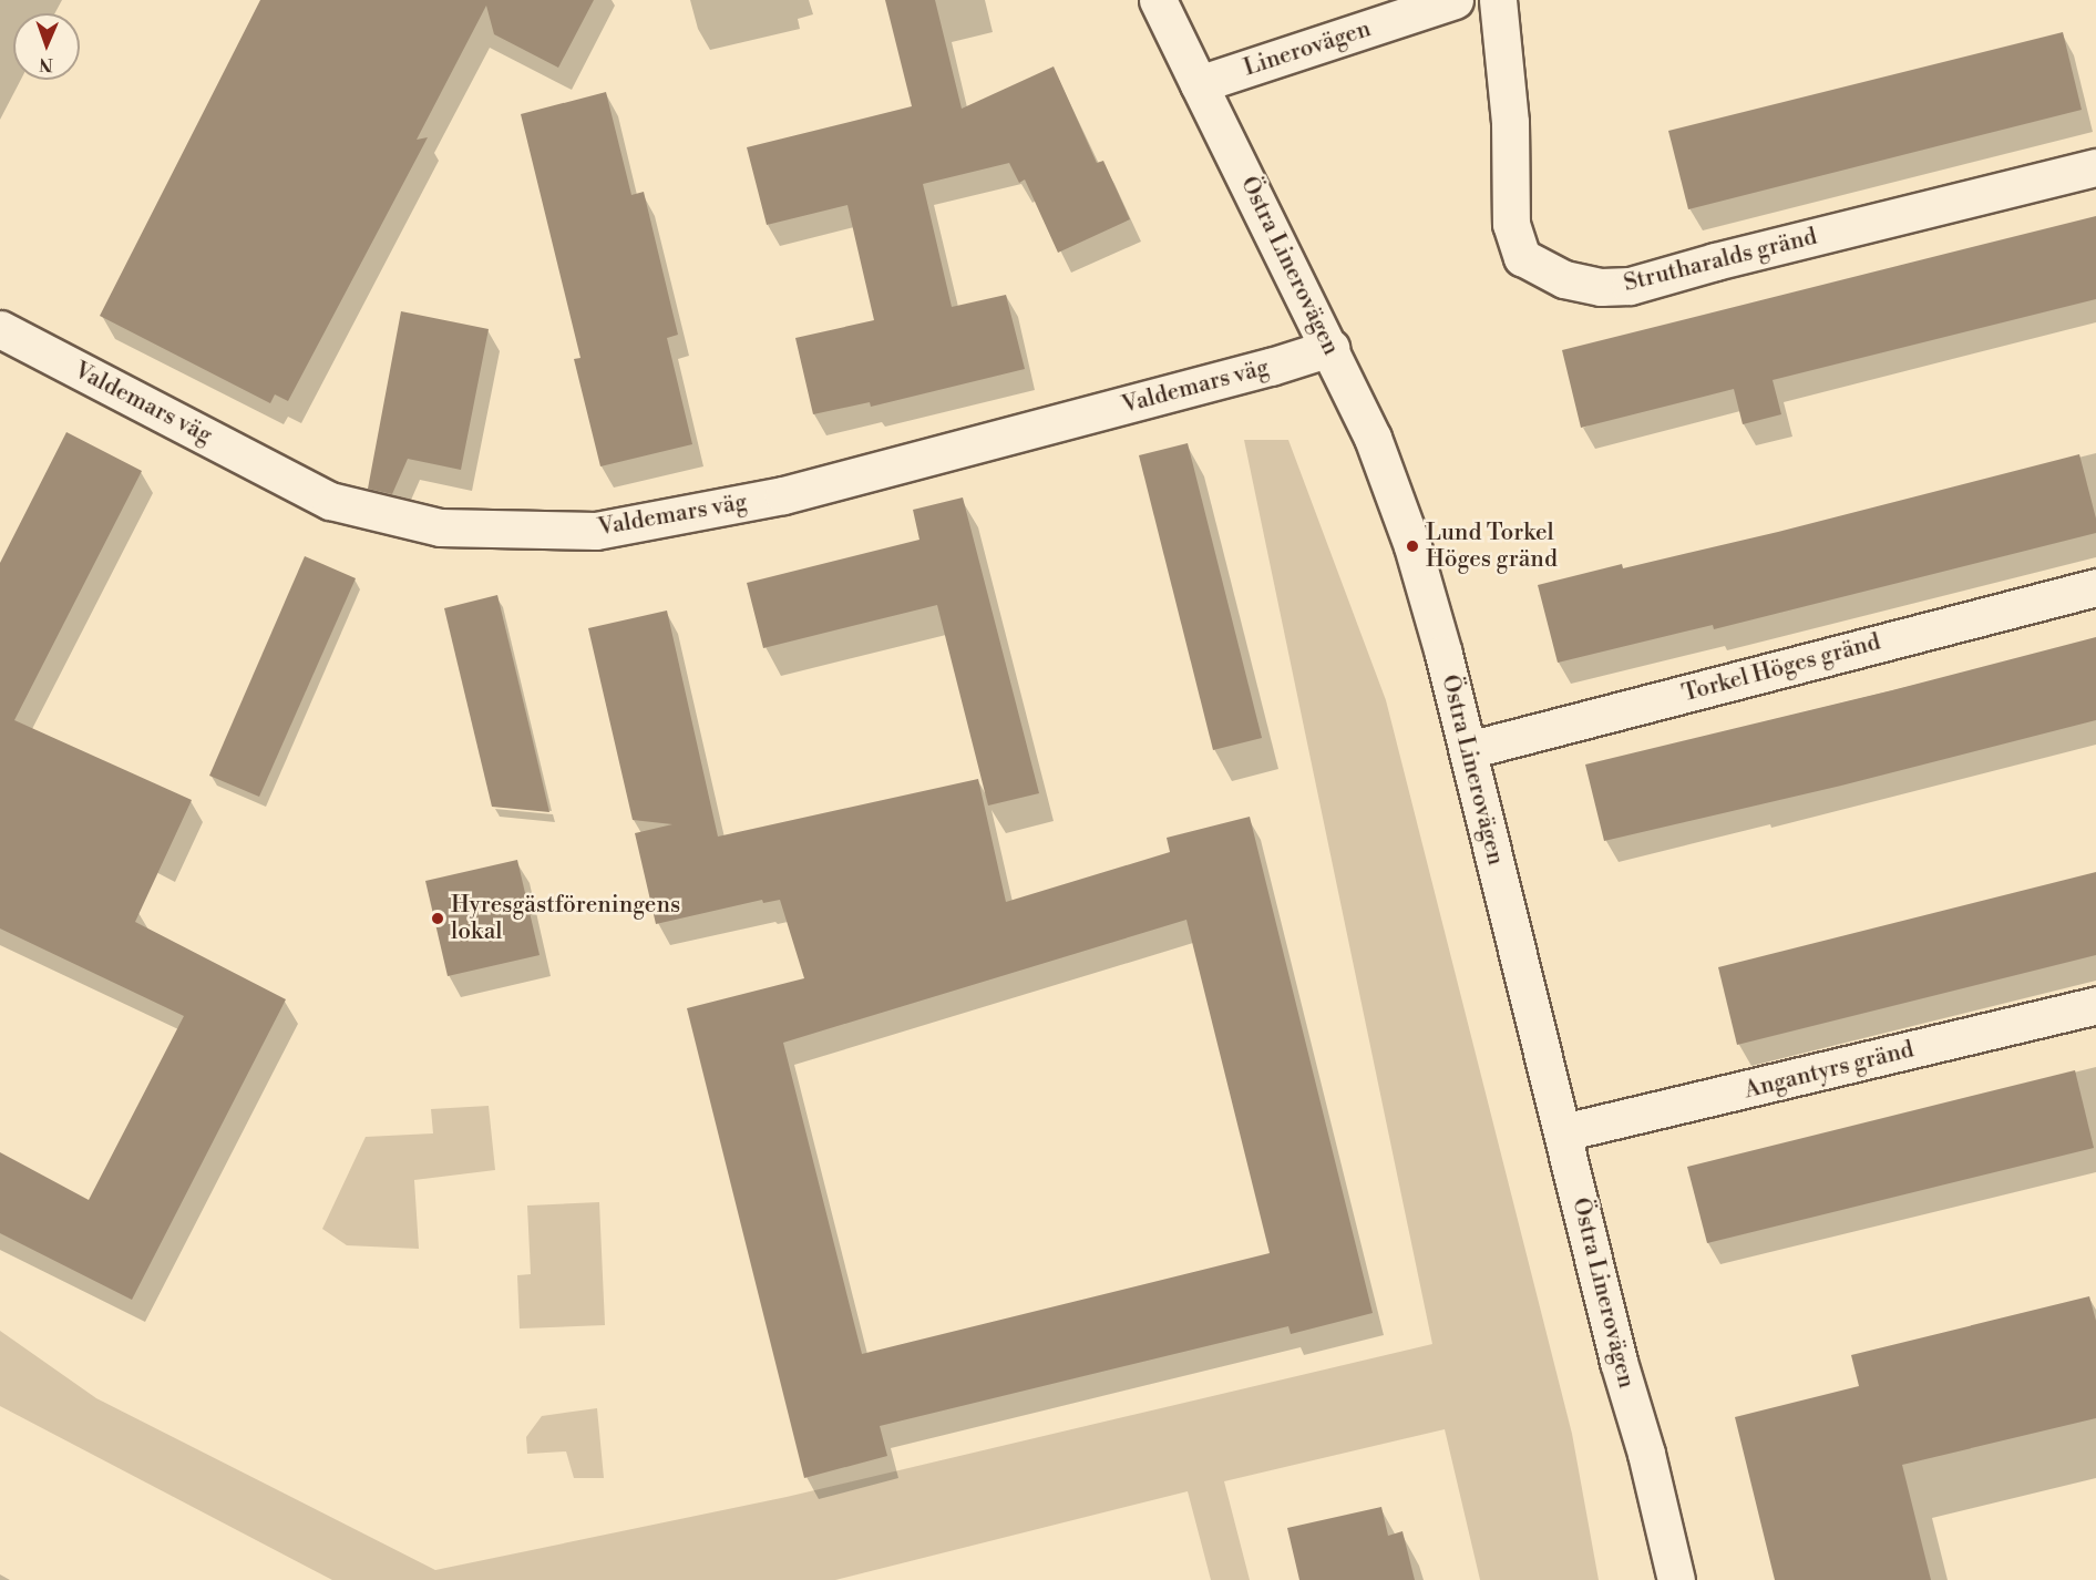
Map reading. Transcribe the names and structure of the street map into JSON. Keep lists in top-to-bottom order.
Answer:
{
  "streets": {
    "street": [
      "Linerovägen",
      "Strutharalds gränd",
      "Östra Linerovägen",
      "Valdemars väg",
      "Torkel Höges gränd",
      "Angantyrs gränd"
    ]
  },
  "crossings": [
    ["Linerovägen", "Östra Linerovägen"],
    ["Östra Linerovägen", "Valdemars väg"],
    ["Östra Linerovägen", "Torkel Höges gränd"],
    ["Östra Linerovägen", "Angantyrs gränd"]
  ],
  "places": ["Lund Torkel Höges gränd", "Hyresgästföreningens lokal"],
  "north": "bottom"
}
